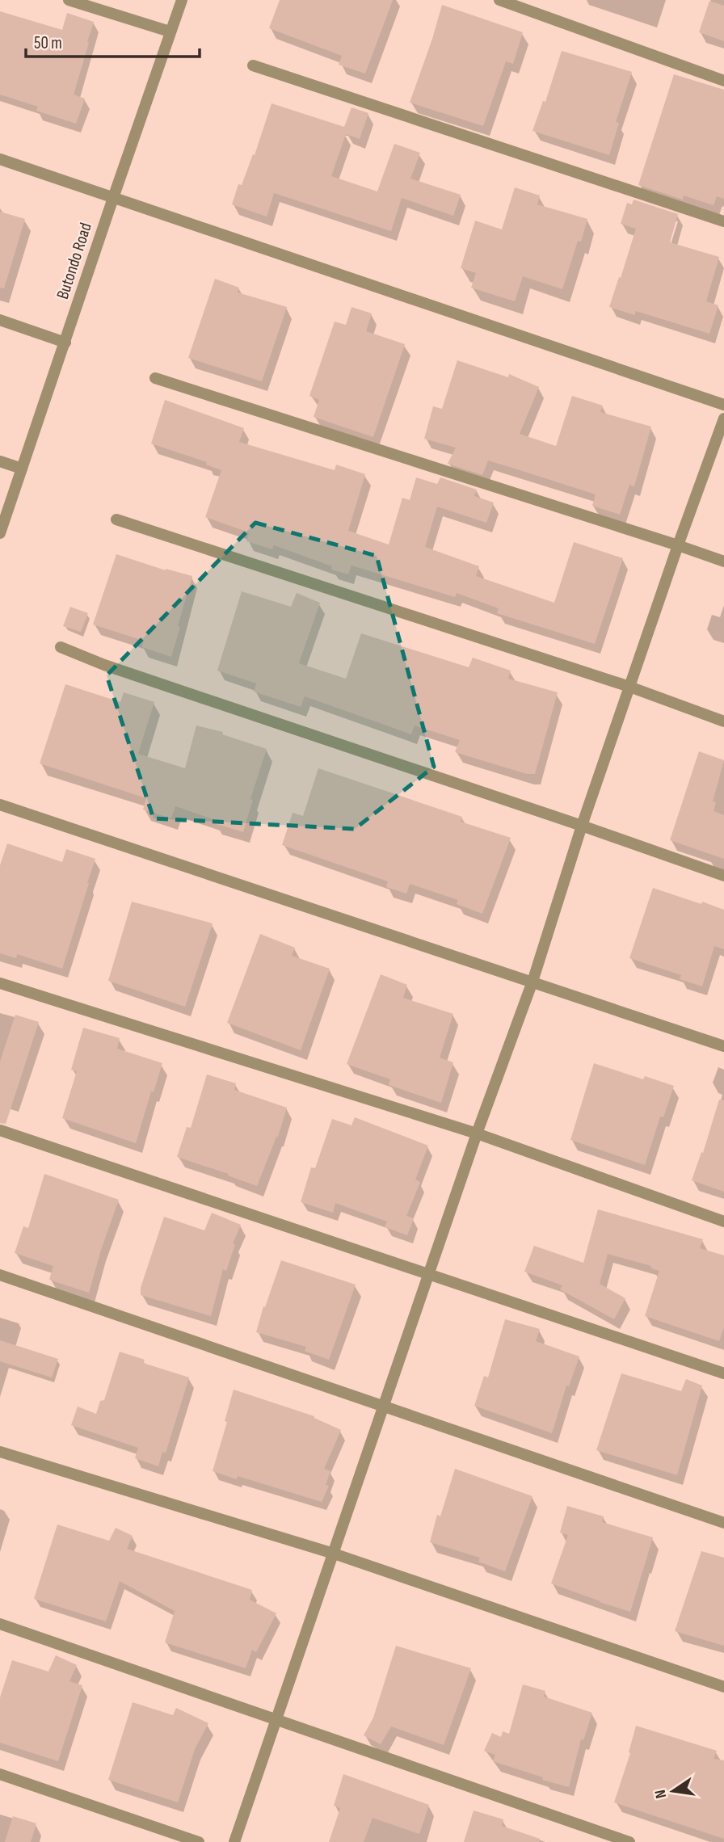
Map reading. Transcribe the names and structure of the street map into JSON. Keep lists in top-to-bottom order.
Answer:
{
  "streets": {
    "street": ["Butondo Road"]
  },
  "scale_bar": "50 m",
  "north": "left"
}
